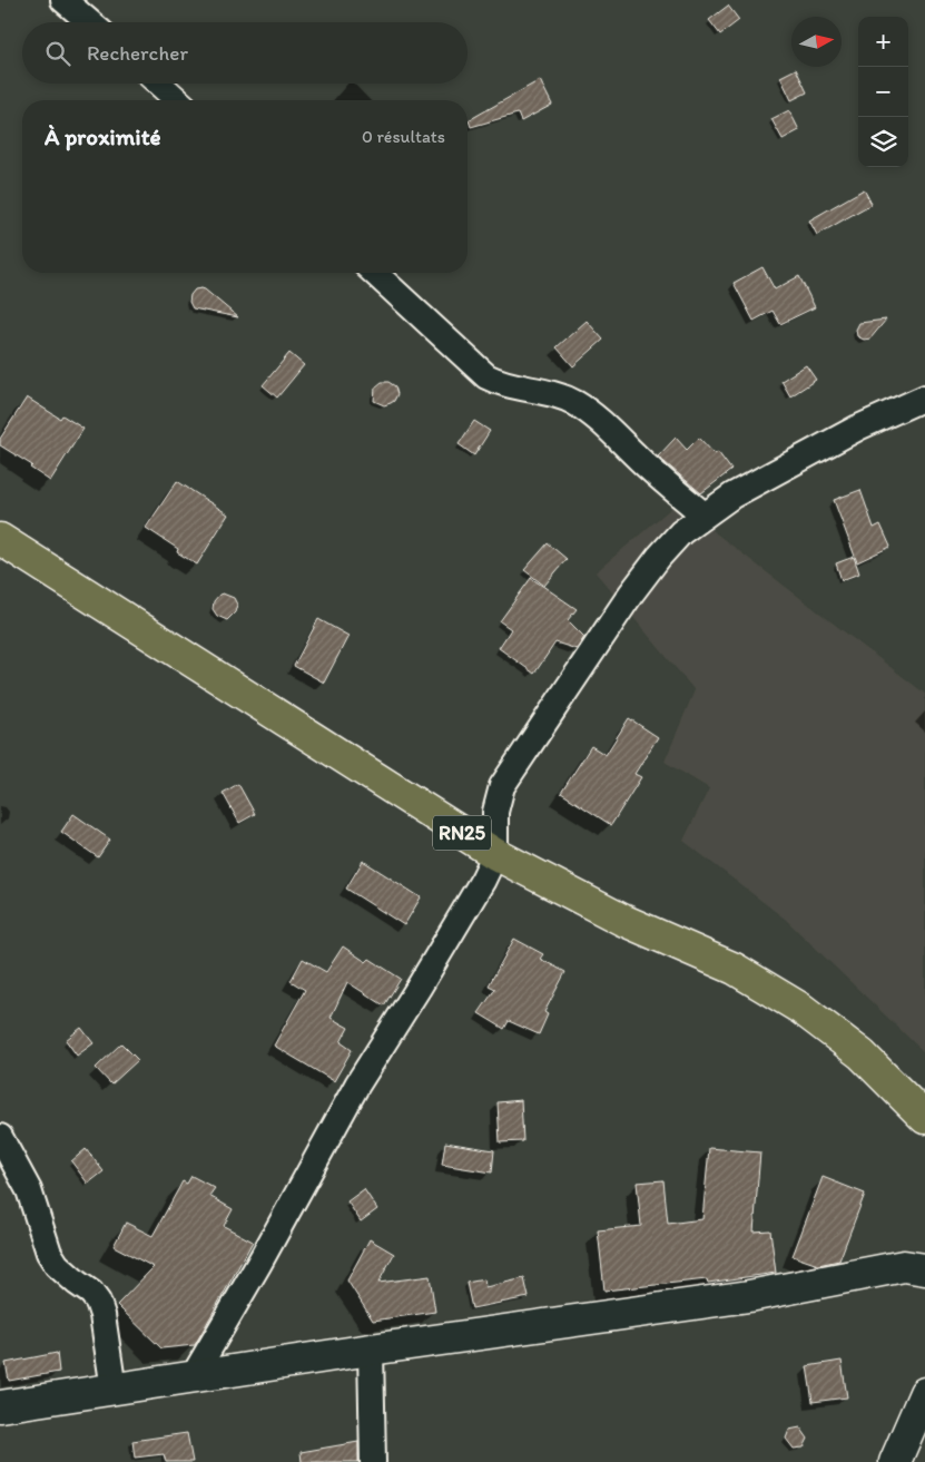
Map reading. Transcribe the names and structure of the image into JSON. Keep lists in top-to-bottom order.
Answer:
{
  "streets": {
    "main road": ["RN25"]
  },
  "north": "right",
  "page": {
    "map_buttons": ["+", "−"],
    "search": "Rechercher",
    "heading": ["À proximité", "0 résultats"]
  }
}
